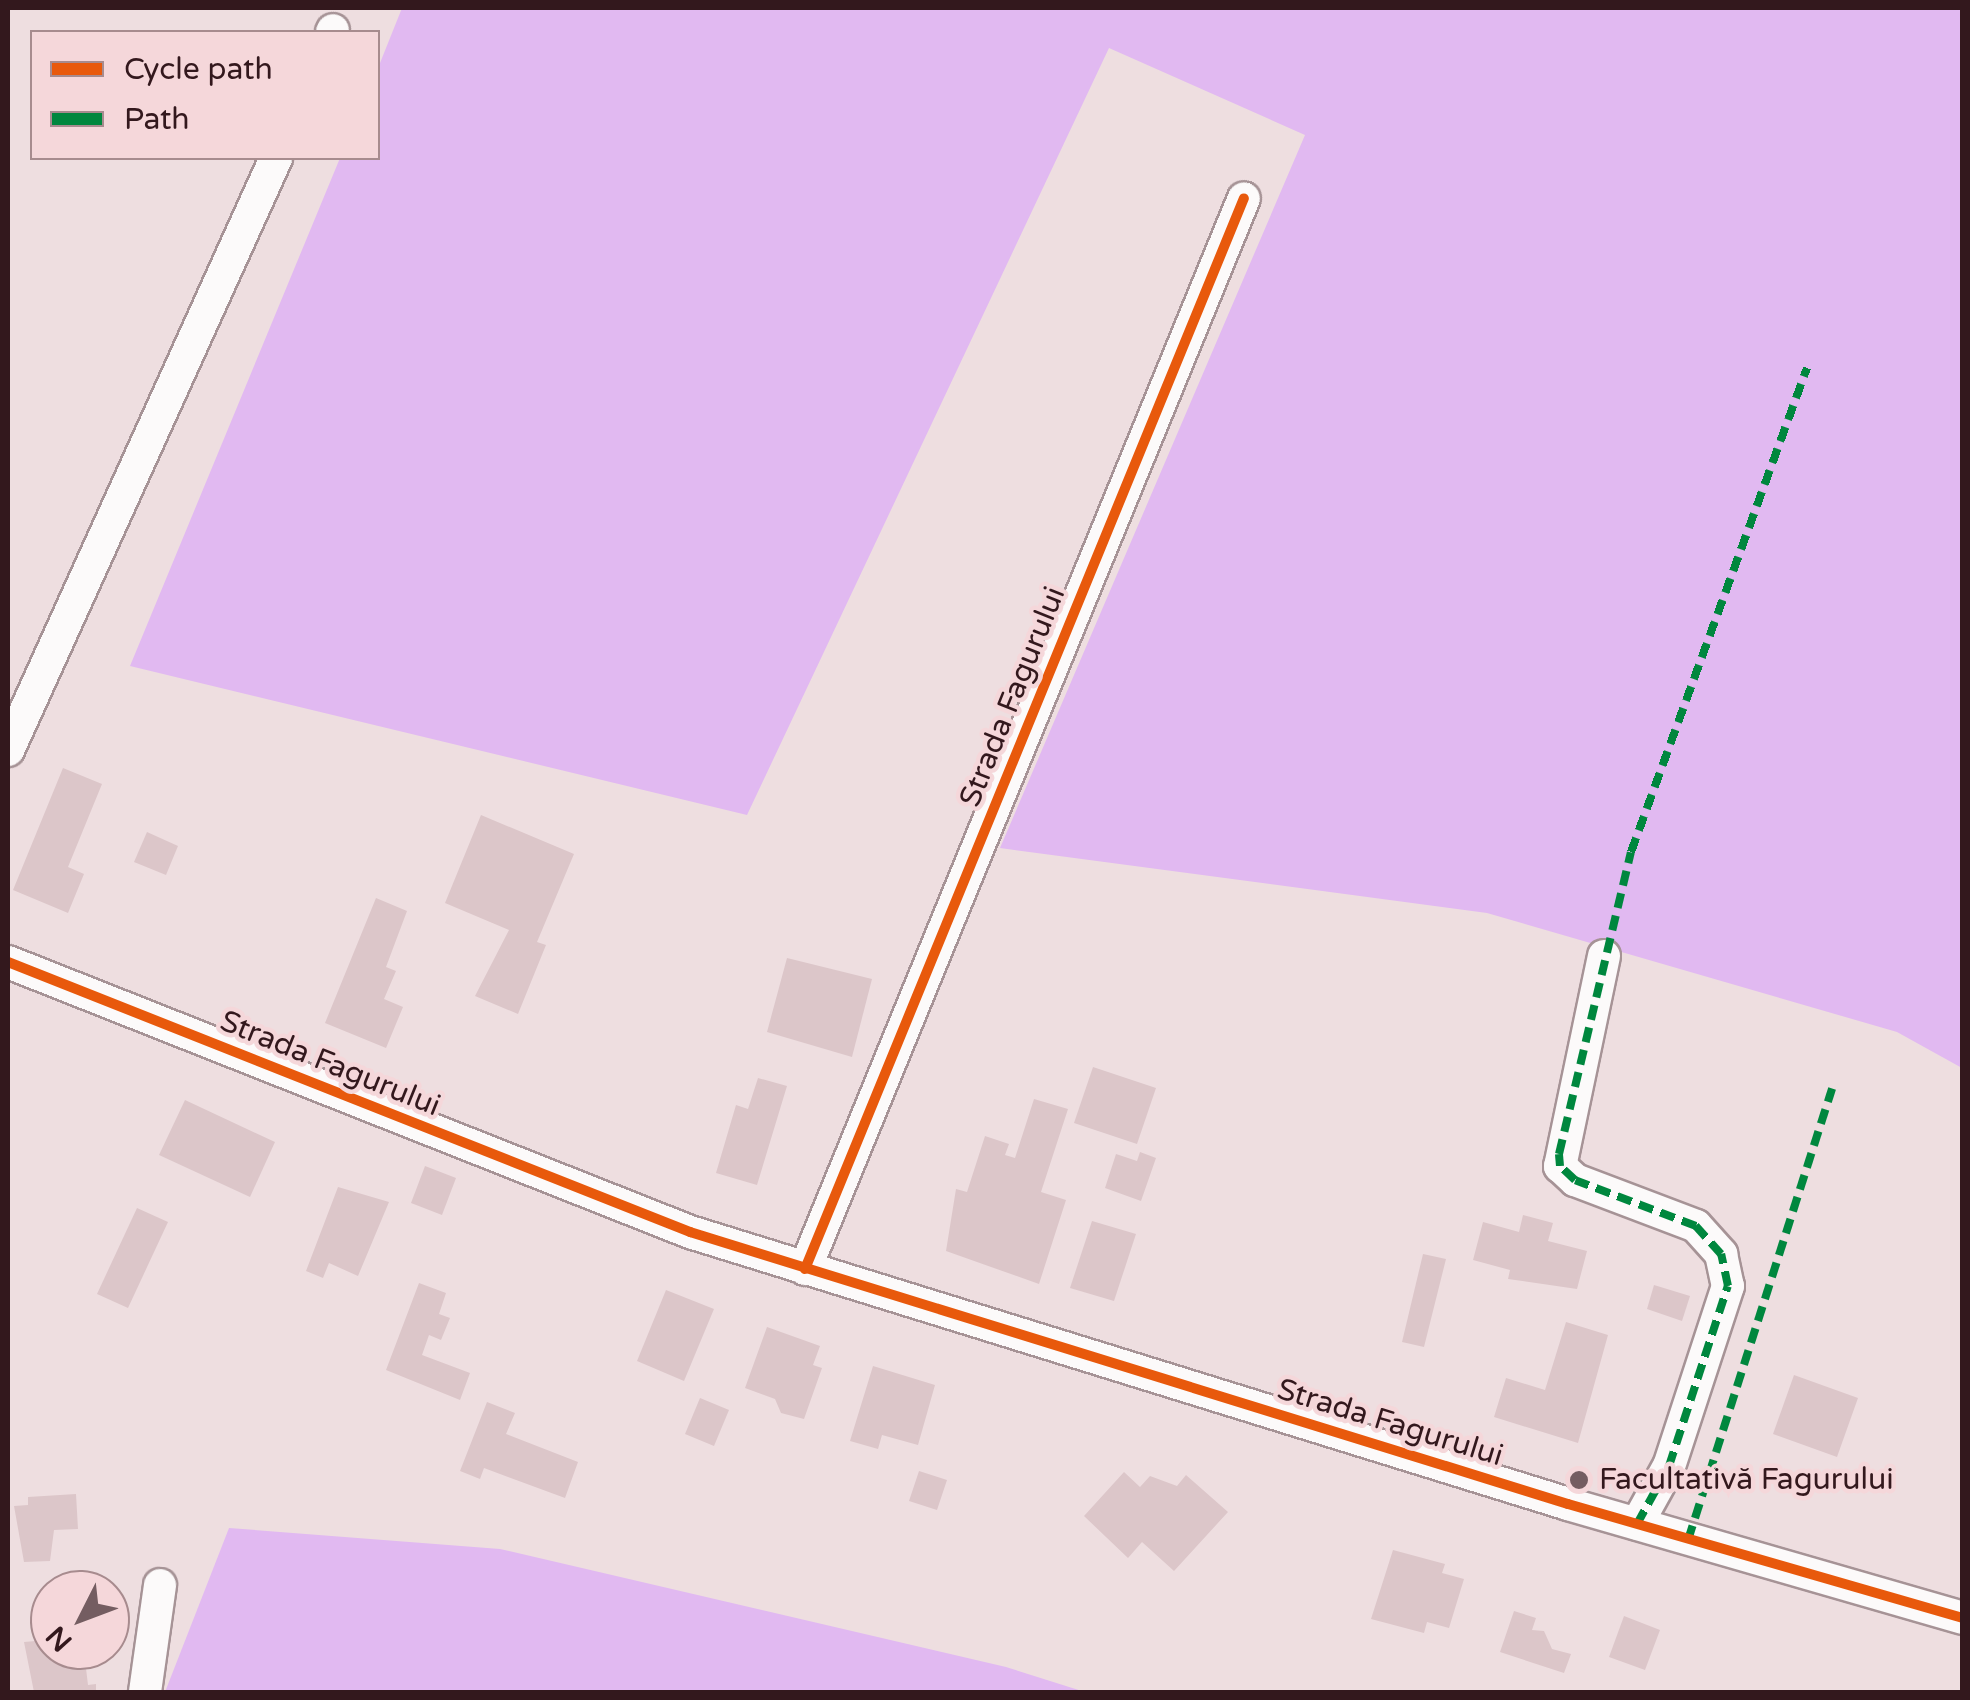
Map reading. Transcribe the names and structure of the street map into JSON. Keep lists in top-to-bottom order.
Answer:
{
  "streets": {
    "street": ["Strada Fagurului"]
  },
  "places": ["Facultativă Fagurului"],
  "legend": ["Cycle path", "Path"],
  "north": "bottom left"
}
